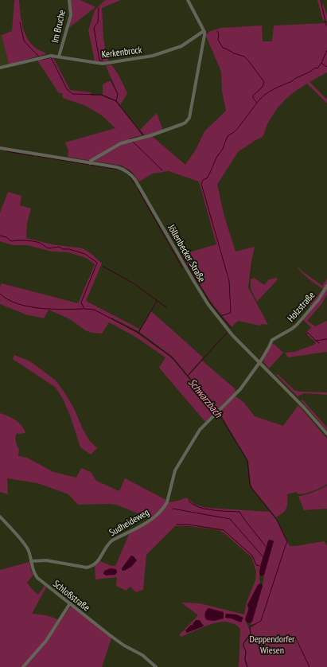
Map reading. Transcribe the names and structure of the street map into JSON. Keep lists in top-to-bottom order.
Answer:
{
  "streets": {
    "street": [
      "Im Bruche",
      "Kerkenbrock",
      "Jöllenbecker Straße",
      "Holzstraße",
      "Sudheideweg",
      "Schloßstraße"
    ]
  },
  "crossings": [
    ["Im Bruche", "Kerkenbrock"],
    ["Jöllenbecker Straße", "Holzstraße"],
    ["Jöllenbecker Straße", "Sudheideweg"],
    ["Holzstraße", "Sudheideweg"],
    ["Sudheideweg", "Schloßstraße"]
  ],
  "water": ["Schwarzbach"],
  "parks": ["Deppendorfer Wiesen"]
}
